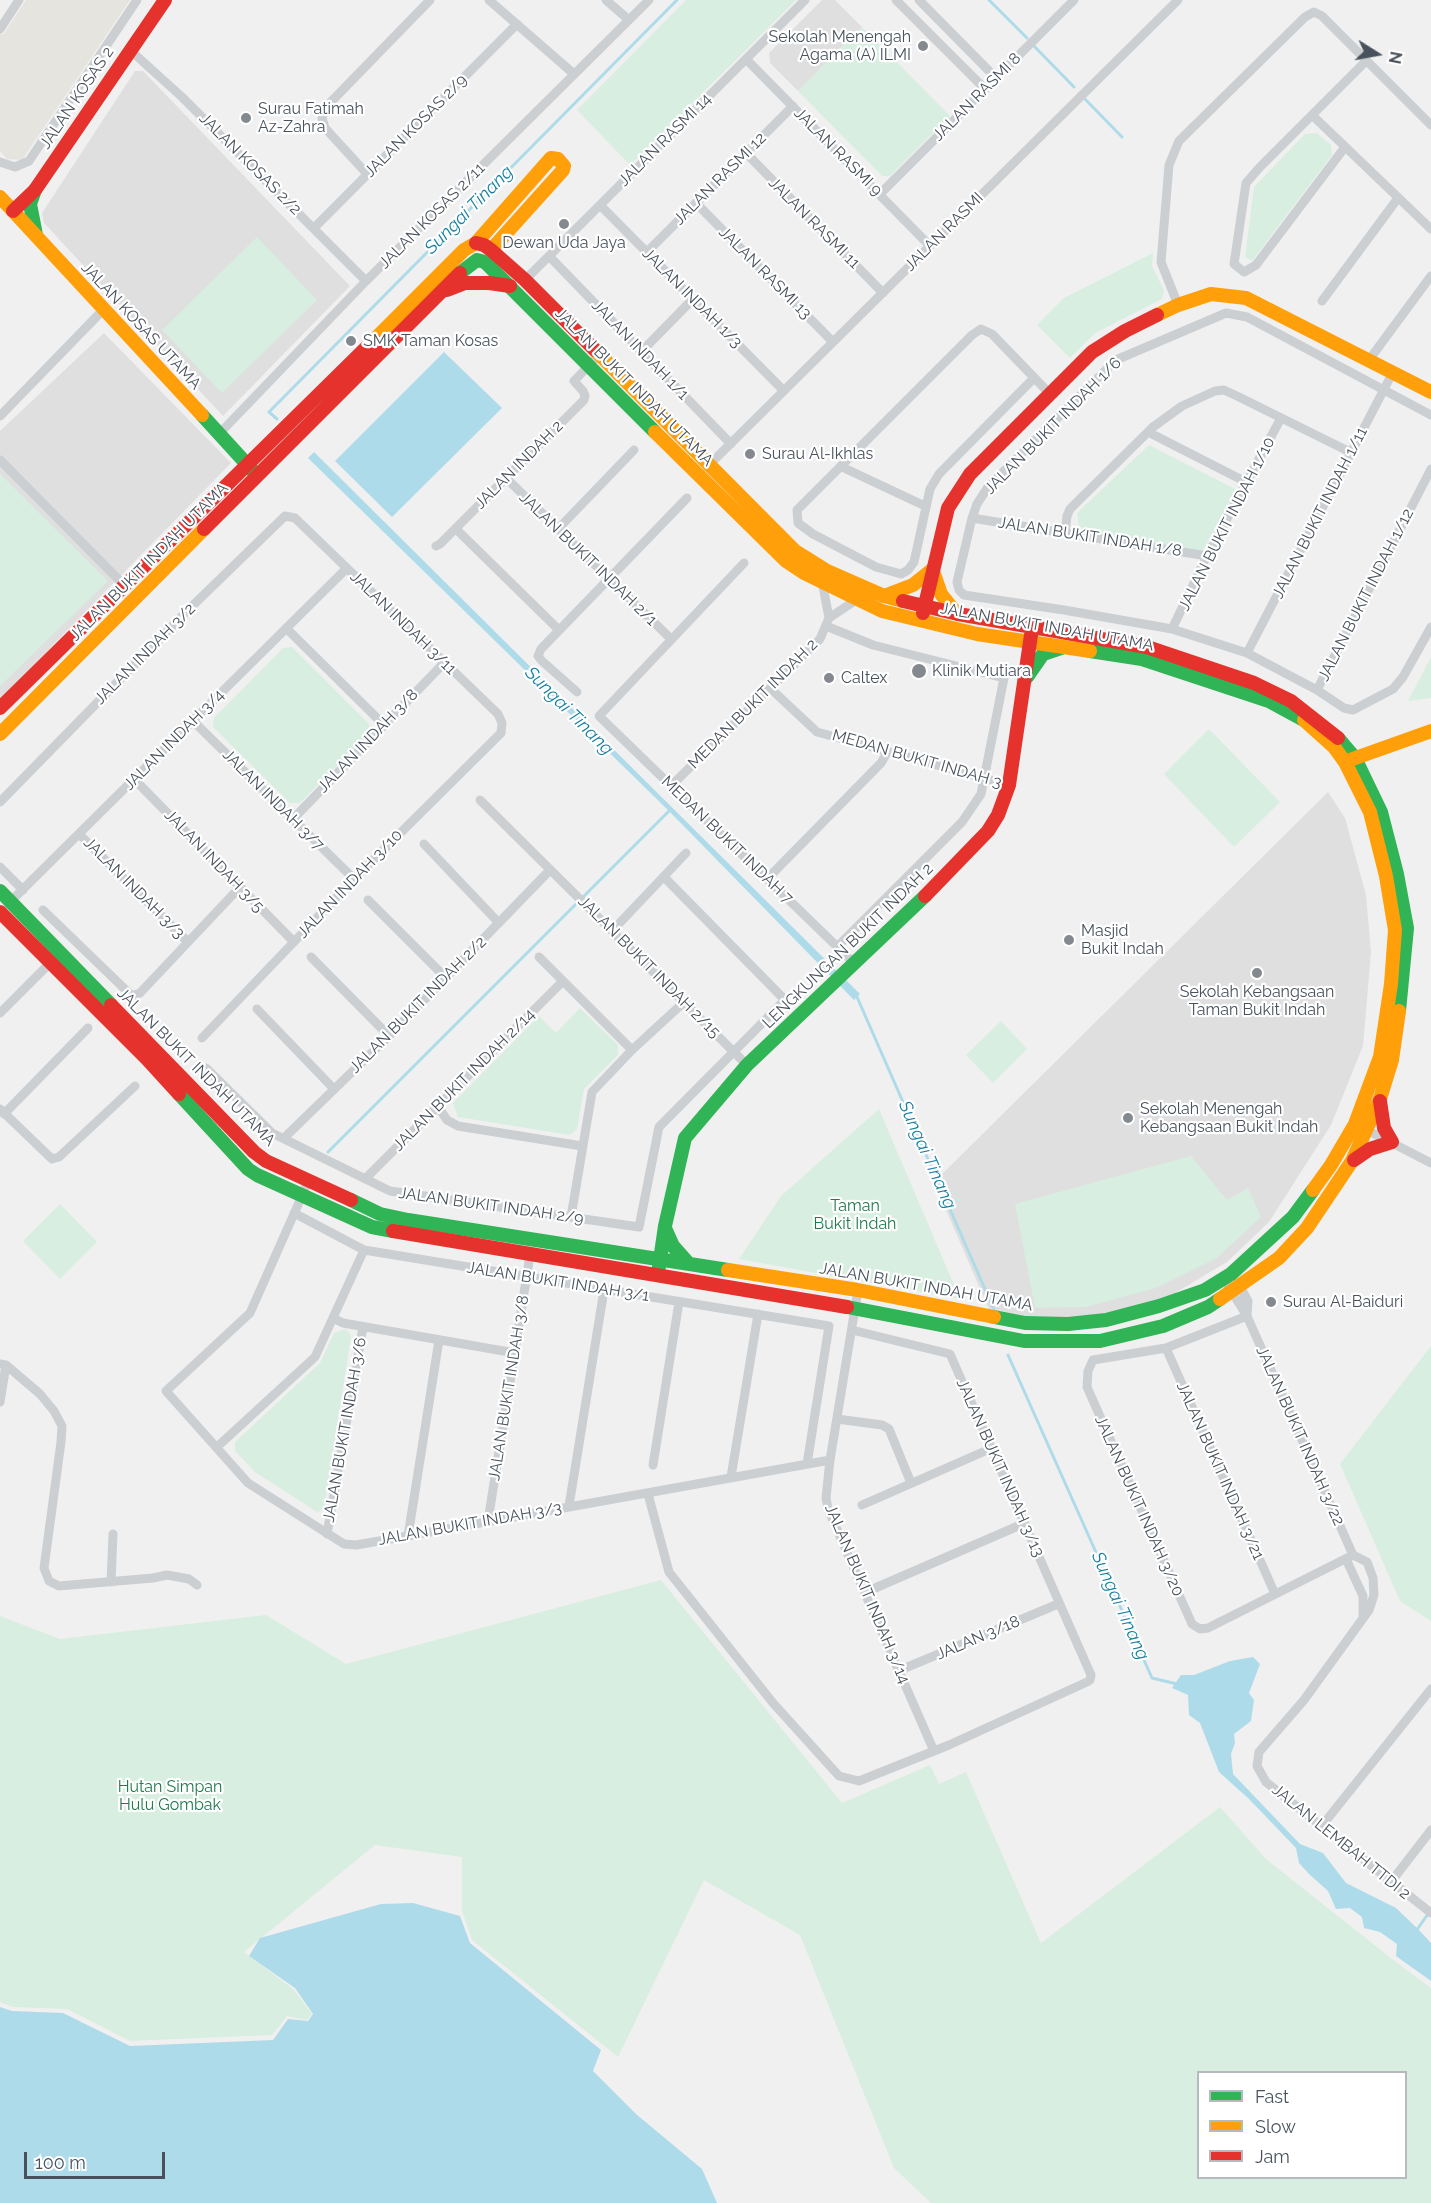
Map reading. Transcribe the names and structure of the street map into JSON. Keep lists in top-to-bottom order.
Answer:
{
  "streets": {
    "street": [
      "JALAN RASMI 8",
      "JALAN KOSAS 2",
      "JALAN KOSAS 2/9",
      "JALAN RASMI 14",
      "JALAN RASMI 9",
      "JALAN KOSAS 2/2",
      "JALAN RASMI 12",
      "JALAN KOSAS 2/11",
      "JALAN RASMI 11",
      "JALAN RASMI",
      "JALAN RASMI 13",
      "JALAN INDAH 1/3",
      "JALAN KOSAS UTAMA",
      "JALAN INDAH 1/1",
      "JALAN BUKIT INDAH UTAMA",
      "JALAN BUKIT INDAH 1/6",
      "JALAN INDAH 2",
      "JALAN BUKIT INDAH 1/11",
      "JALAN BUKIT INDAH 1/10",
      "JALAN BUKIT INDAH 1/8",
      "JALAN BUKIT INDAH 2/1",
      "JALAN BUKIT INDAH 1/12",
      "JALAN INDAH 3/11",
      "JALAN INDAH 3/2",
      "MEDAN BUKIT INDAH 2",
      "JALAN INDAH 3/4",
      "JALAN INDAH 3/8",
      "MEDAN BUKIT INDAH 3",
      "JALAN INDAH 3/7",
      "MEDAN BUKIT INDAH 7",
      "JALAN INDAH 3/5",
      "JALAN INDAH 3/10",
      "JALAN INDAH 3/3",
      "LENGKUNGAN BUKIT INDAH 2",
      "JALAN BUKIT INDAH 2/15",
      "JALAN BUKIT INDAH 2/2",
      "JALAN BUKIT INDAH 2/14",
      "JALAN BUKIT INDAH 2/9",
      "JALAN BUKIT INDAH 3/1",
      "JALAN BUKIT INDAH 3/8",
      "JALAN BUKIT INDAH 3/6",
      "JALAN BUKIT INDAH 3/22",
      "JALAN BUKIT INDAH 3/13",
      "JALAN BUKIT INDAH 3/21",
      "JALAN BUKIT INDAH 3/20",
      "JALAN BUKIT INDAH 3/3",
      "JALAN BUKIT INDAH 3/14",
      "JALAN 3/18",
      "JALAN LEMBAH TTDI 2"
    ]
  },
  "crossings": [
    ["JALAN RASMI 8", "JALAN RASMI 9"],
    ["JALAN KOSAS 2", "JALAN KOSAS 2/2"],
    ["JALAN KOSAS 2", "JALAN KOSAS UTAMA"],
    ["JALAN KOSAS 2/9", "JALAN KOSAS 2/2"],
    ["JALAN RASMI 14", "JALAN RASMI 9"],
    ["JALAN RASMI 14", "JALAN INDAH 1/3"],
    ["JALAN RASMI 14", "JALAN INDAH 1/1"],
    ["JALAN RASMI 14", "JALAN BUKIT INDAH UTAMA"],
    ["JALAN RASMI 9", "JALAN RASMI 12"],
    ["JALAN RASMI 9", "JALAN RASMI"],
    ["JALAN KOSAS 2/2", "JALAN KOSAS 2/11"],
    ["JALAN RASMI 12", "JALAN RASMI 11"],
    ["JALAN RASMI 12", "JALAN RASMI 13"],
    ["JALAN RASMI 12", "JALAN INDAH 1/3"],
    ["JALAN KOSAS 2/11", "JALAN KOSAS UTAMA"],
    ["JALAN RASMI 11", "JALAN RASMI"],
    ["JALAN RASMI", "JALAN RASMI 13"],
    ["JALAN RASMI", "JALAN INDAH 1/3"],
    ["JALAN RASMI", "JALAN INDAH 1/1"],
    ["JALAN RASMI", "JALAN BUKIT INDAH UTAMA"],
    ["JALAN KOSAS UTAMA", "JALAN BUKIT INDAH UTAMA"],
    ["JALAN BUKIT INDAH UTAMA", "JALAN INDAH 2"],
    ["JALAN BUKIT INDAH UTAMA", "MEDAN BUKIT INDAH 2"],
    ["JALAN BUKIT INDAH UTAMA", "JALAN INDAH 3/4"],
    ["JALAN BUKIT INDAH UTAMA", "LENGKUNGAN BUKIT INDAH 2"],
    ["JALAN BUKIT INDAH UTAMA", "JALAN BUKIT INDAH 3/8"],
    ["JALAN BUKIT INDAH UTAMA", "JALAN BUKIT INDAH 3/22"],
    ["JALAN BUKIT INDAH UTAMA", "JALAN BUKIT INDAH 3/14"],
    ["JALAN BUKIT INDAH 1/6", "JALAN BUKIT INDAH 1/11"],
    ["JALAN BUKIT INDAH 1/6", "JALAN BUKIT INDAH 1/10"],
    ["JALAN BUKIT INDAH 1/6", "JALAN BUKIT INDAH 1/8"],
    ["JALAN INDAH 2", "JALAN BUKIT INDAH 2/1"],
    ["JALAN BUKIT INDAH 1/10", "JALAN BUKIT INDAH 1/8"],
    ["JALAN BUKIT INDAH 2/1", "MEDAN BUKIT INDAH 7"],
    ["JALAN INDAH 3/11", "JALAN INDAH 3/2"],
    ["JALAN INDAH 3/11", "JALAN INDAH 3/4"],
    ["JALAN INDAH 3/11", "JALAN INDAH 3/8"],
    ["JALAN INDAH 3/11", "JALAN INDAH 3/10"],
    ["MEDAN BUKIT INDAH 2", "MEDAN BUKIT INDAH 3"],
    ["MEDAN BUKIT INDAH 2", "MEDAN BUKIT INDAH 7"],
    ["JALAN INDAH 3/4", "JALAN INDAH 3/7"],
    ["JALAN INDAH 3/4", "JALAN INDAH 3/5"],
    ["JALAN INDAH 3/4", "JALAN INDAH 3/3"],
    ["JALAN INDAH 3/8", "JALAN INDAH 3/7"],
    ["MEDAN BUKIT INDAH 3", "LENGKUNGAN BUKIT INDAH 2"],
    ["JALAN INDAH 3/7", "JALAN INDAH 3/10"],
    ["MEDAN BUKIT INDAH 7", "LENGKUNGAN BUKIT INDAH 2"],
    ["JALAN INDAH 3/5", "JALAN INDAH 3/10"],
    ["LENGKUNGAN BUKIT INDAH 2", "JALAN BUKIT INDAH 2/15"],
    ["JALAN BUKIT INDAH 2/15", "JALAN BUKIT INDAH 2/2"],
    ["JALAN BUKIT INDAH 2/15", "JALAN BUKIT INDAH 2/9"],
    ["JALAN BUKIT INDAH 2/2", "JALAN BUKIT INDAH 2/9"],
    ["JALAN BUKIT INDAH 2/14", "JALAN BUKIT INDAH 2/9"],
    ["JALAN BUKIT INDAH 3/1", "JALAN BUKIT INDAH 3/8"],
    ["JALAN BUKIT INDAH 3/1", "JALAN BUKIT INDAH 3/3"],
    ["JALAN BUKIT INDAH 3/8", "JALAN BUKIT INDAH 3/3"],
    ["JALAN BUKIT INDAH 3/6", "JALAN BUKIT INDAH 3/3"],
    ["JALAN BUKIT INDAH 3/22", "JALAN LEMBAH TTDI 2"],
    ["JALAN BUKIT INDAH 3/13", "JALAN BUKIT INDAH 3/14"],
    ["JALAN BUKIT INDAH 3/13", "JALAN 3/18"],
    ["JALAN BUKIT INDAH 3/21", "JALAN BUKIT INDAH 3/20"],
    ["JALAN BUKIT INDAH 3/3", "JALAN BUKIT INDAH 3/14"],
    ["JALAN BUKIT INDAH 3/14", "JALAN 3/18"]
  ],
  "water": ["Sungai Tinang"],
  "parks": ["Taman Bukit Indah", "Hutan Simpan Hulu Gombak"],
  "places": [
    "Sekolah Menengah Agama (A) ILMI",
    "Surau Fatimah Az-Zahra",
    "Dewan Uda Jaya",
    "SMK Taman Kosas",
    "Surau Al-Ikhlas",
    "Klinik Mutiara",
    "Caltex",
    "Masjid Bukit Indah",
    "Sekolah Kebangsaan Taman Bukit Indah",
    "Sekolah Menengah Kebangsaan Bukit Indah",
    "Surau Al-Baiduri"
  ],
  "legend": ["Fast", "Slow", "Jam"],
  "scale_bar": "100 m",
  "north": "right"
}
